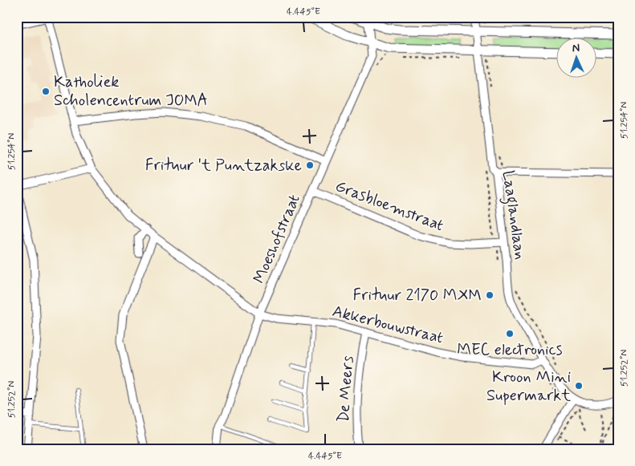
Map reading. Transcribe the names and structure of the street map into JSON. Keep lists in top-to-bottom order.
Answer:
{
  "streets": {
    "street": [
      "Grasbloemstraat",
      "Laaglandlaan",
      "Moeshofstraat",
      "Akkerbouwstraat",
      "De Meers"
    ]
  },
  "crossings": [
    ["Grasbloemstraat", "Laaglandlaan"],
    ["Grasbloemstraat", "Moeshofstraat"],
    ["Laaglandlaan", "Akkerbouwstraat"],
    ["Moeshofstraat", "Akkerbouwstraat"],
    ["Akkerbouwstraat", "De Meers"]
  ],
  "places": [
    "Katholiek Scholencentrum JOMA",
    "Frituur 't Puntzakske",
    "Frituur 2170 MXM",
    "MEC electronics",
    "Kroon Mini Supermarkt"
  ],
  "north": "top",
  "coordinates": ["4.445°E", "51.254°N", "51.252°N"]
}
